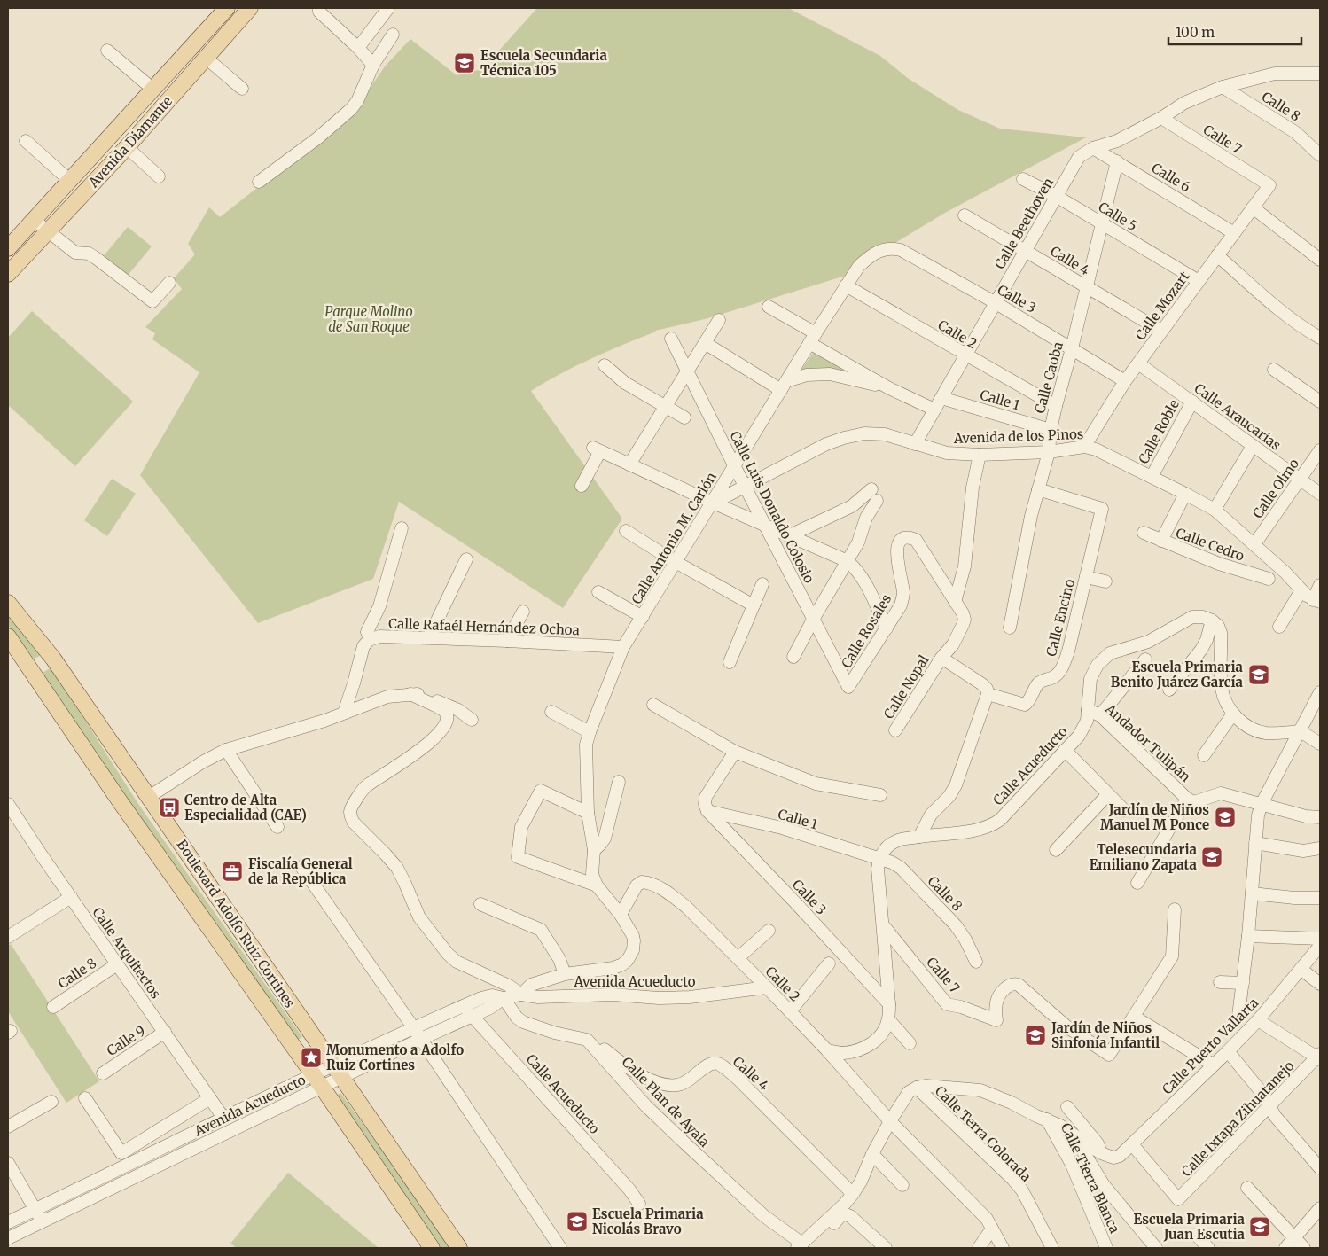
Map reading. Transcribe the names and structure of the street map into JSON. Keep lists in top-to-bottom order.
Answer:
{
  "streets": {
    "main road": ["Avenida Diamante", "Boulevard Adolfo Ruiz Cortines"],
    "street": [
      "Calle 8",
      "Calle 7",
      "Calle 6",
      "Calle 5",
      "Calle Beethoven",
      "Calle 4",
      "Calle 3",
      "Calle Mozart",
      "Calle 2",
      "Calle Caoba",
      "Calle 1",
      "Calle Araucarias",
      "Calle Roble",
      "Avenida de los Pinos",
      "Calle Olmo",
      "Calle Luis Donaldo Colosio",
      "Calle Antonio M. Carlón",
      "Calle Cedro",
      "Calle Encino",
      "Calle Rafaél Hernández Ochoa",
      "Calle Rosales",
      "Calle Nopal",
      "Andador Tulipán",
      "Calle Acueducto",
      "Calle Arquitectos",
      "Avenida Acueducto",
      "Calle 9",
      "Calle Puerto Vallarta",
      "Calle Plan de Ayala",
      "Calle Ixtapa Zihuatanejo",
      "Calle Terra Colorada",
      "Calle Tierra Blanca"
    ]
  },
  "crossings": [
    ["Calle 8", "Calle Beethoven"],
    ["Calle 8", "Calle 1"],
    ["Calle 8", "Calle Acueducto"],
    ["Calle 8", "Calle Arquitectos"],
    ["Calle 7", "Calle Beethoven"],
    ["Calle 7", "Calle Mozart"],
    ["Calle 6", "Calle Beethoven"],
    ["Calle 6", "Calle Mozart"],
    ["Calle 6", "Calle Caoba"],
    ["Calle 5", "Calle Beethoven"],
    ["Calle 5", "Calle Mozart"],
    ["Calle 5", "Calle Caoba"],
    ["Calle Beethoven", "Calle 4"],
    ["Calle Beethoven", "Calle 3"],
    ["Calle Beethoven", "Calle 2"],
    ["Calle Beethoven", "Calle 1"],
    ["Calle Beethoven", "Avenida de los Pinos"],
    ["Calle 4", "Calle Mozart"],
    ["Calle 4", "Calle Caoba"],
    ["Calle 4", "Calle Plan de Ayala"],
    ["Calle 3", "Calle Mozart"],
    ["Calle 3", "Calle Caoba"],
    ["Calle 3", "Calle 1"],
    ["Calle 3", "Calle Antonio M. Carlón"],
    ["Calle Mozart", "Calle Araucarias"],
    ["Calle Mozart", "Avenida de los Pinos"],
    ["Calle 2", "Calle Caoba"],
    ["Calle 2", "Calle Antonio M. Carlón"],
    ["Calle 2", "Avenida Acueducto"],
    ["Calle Caoba", "Calle 1"],
    ["Calle Caoba", "Avenida de los Pinos"],
    ["Calle Caoba", "Calle Encino"],
    ["Calle 1", "Calle Acueducto"],
    ["Calle Araucarias", "Calle Roble"],
    ["Calle Araucarias", "Calle Olmo"],
    ["Calle Roble", "Avenida de los Pinos"],
    ["Avenida de los Pinos", "Calle Olmo"],
    ["Avenida de los Pinos", "Calle Luis Donaldo Colosio"],
    ["Avenida de los Pinos", "Calle Antonio M. Carlón"],
    ["Calle Luis Donaldo Colosio", "Calle Antonio M. Carlón"],
    ["Calle Luis Donaldo Colosio", "Calle Rosales"],
    ["Calle Antonio M. Carlón", "Calle Rafaél Hernández Ochoa"],
    ["Calle Antonio M. Carlón", "Avenida Acueducto"],
    ["Calle Encino", "Calle Nopal"],
    ["Calle Rosales", "Calle Nopal"],
    ["Andador Tulipán", "Calle Acueducto"],
    ["Calle Acueducto", "Avenida Acueducto"],
    ["Boulevard Adolfo Ruiz Cortines", "Avenida Acueducto"],
    ["Calle Arquitectos", "Avenida Acueducto"],
    ["Calle Arquitectos", "Calle 9"],
    ["Calle Puerto Vallarta", "Calle Ixtapa Zihuatanejo"]
  ],
  "parks": ["Parque Molino de San Roque"],
  "places": {
    "school or university": [
      "Escuela Secundaria Técnica 105",
      "Escuela Primaria Benito Juárez García",
      "Jardín de Niños Manuel M Ponce",
      "Telesecundaria Emiliano Zapata",
      "Jardín de Niños Sinfonía Infantil",
      "Escuela Primaria Nicolás Bravo",
      "Escuela Primaria Juan Escutia"
    ],
    "bus stop": ["Centro de Alta Especialidad (CAE)"],
    "office": ["Fiscalía General de la República"],
    "place": ["Monumento a Adolfo Ruiz Cortines"]
  },
  "scale_bar": "100 m"
}
